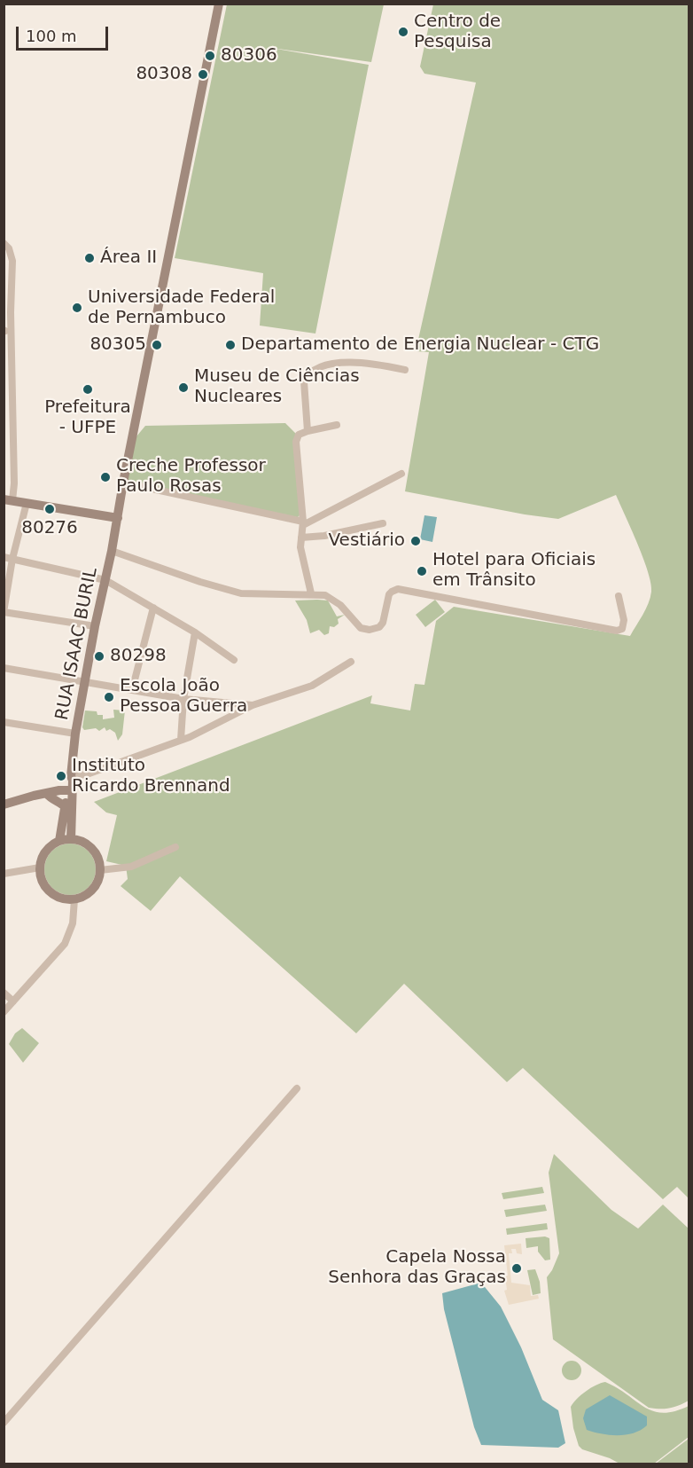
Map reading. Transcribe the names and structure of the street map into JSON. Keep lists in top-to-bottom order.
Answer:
{
  "streets": {
    "main road": ["RUA ISAAC BURIL"]
  },
  "places": [
    "Centro de Pesquisa",
    "80306",
    "80308",
    "Área II",
    "Universidade Federal de Pernambuco",
    "80305",
    "Departamento de Energia Nuclear - CTG",
    "Museu de Ciências Nucleares",
    "Prefeitura - UFPE",
    "Creche Professor Paulo Rosas",
    "80276",
    "Vestiário",
    "Hotel para Oficiais em Trânsito",
    "80298",
    "Escola João Pessoa Guerra",
    "Instituto Ricardo Brennand",
    "Capela Nossa Senhora das Graças"
  ],
  "scale_bar": "100 m"
}
